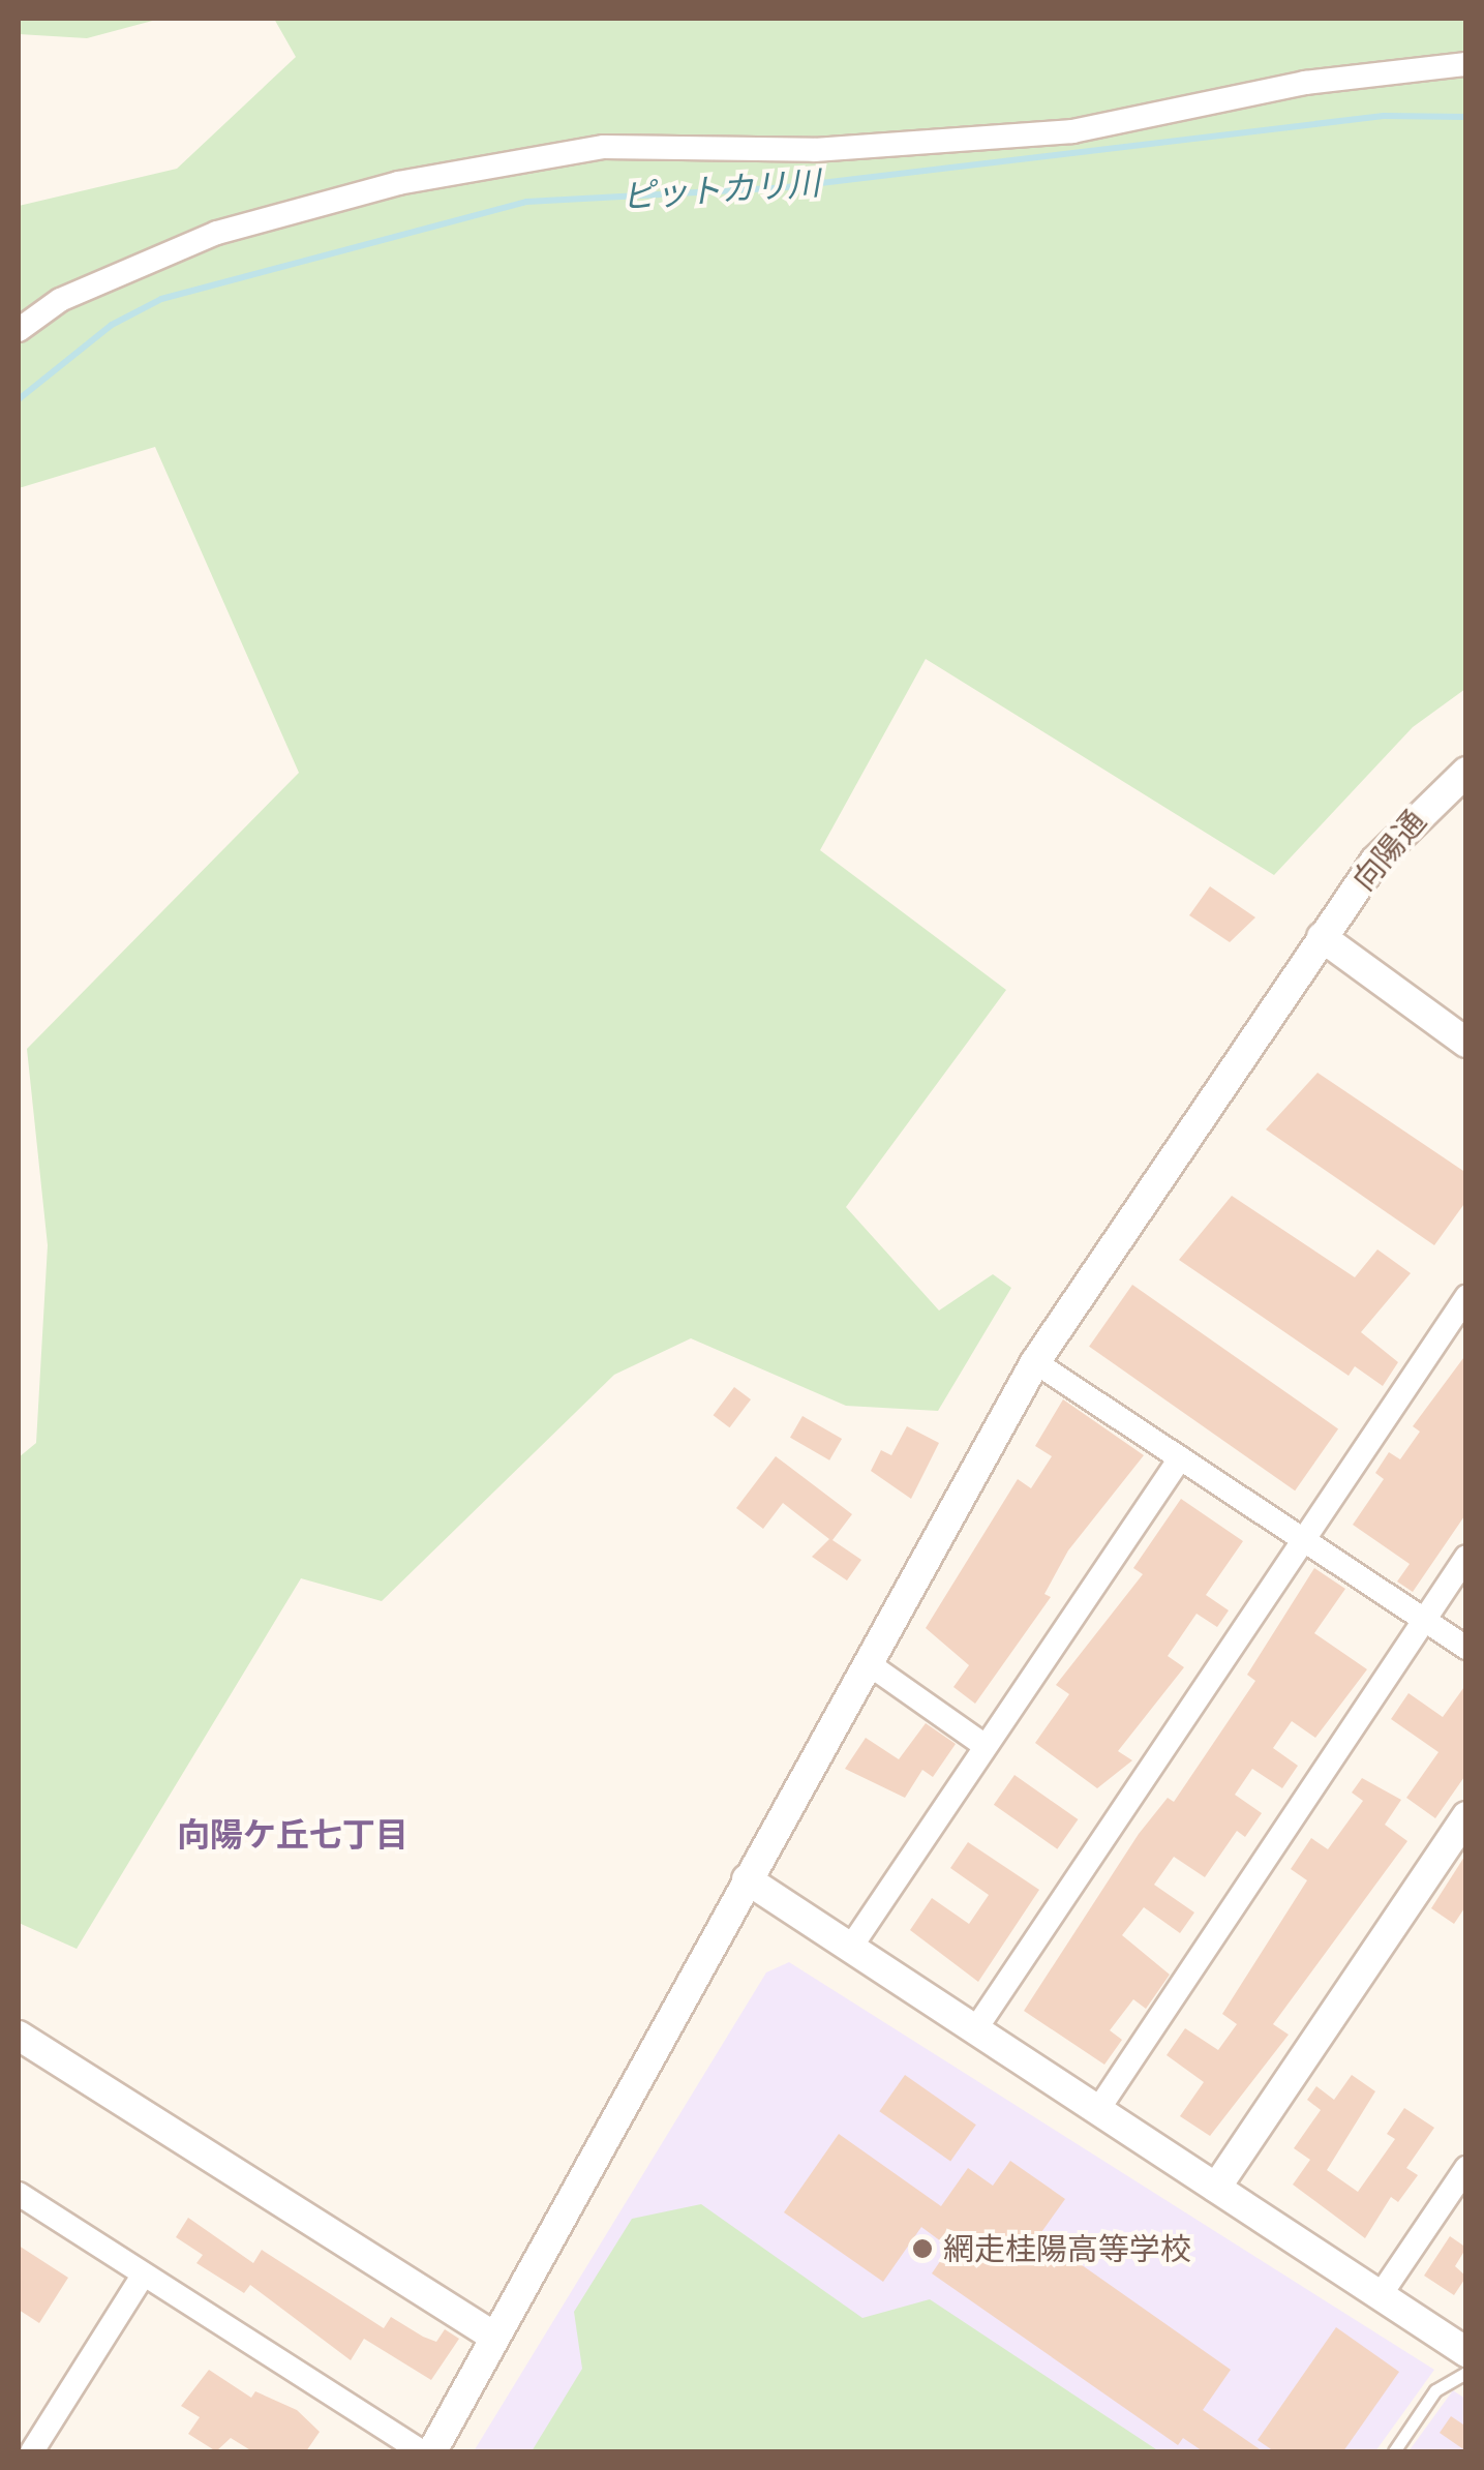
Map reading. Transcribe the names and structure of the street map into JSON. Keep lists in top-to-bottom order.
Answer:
{
  "streets": {
    "street": ["向陽通"]
  },
  "districts": ["向陽ケ丘七丁目"],
  "water": ["ピットカリ川"],
  "places": ["網走桂陽高等学校"]
}
